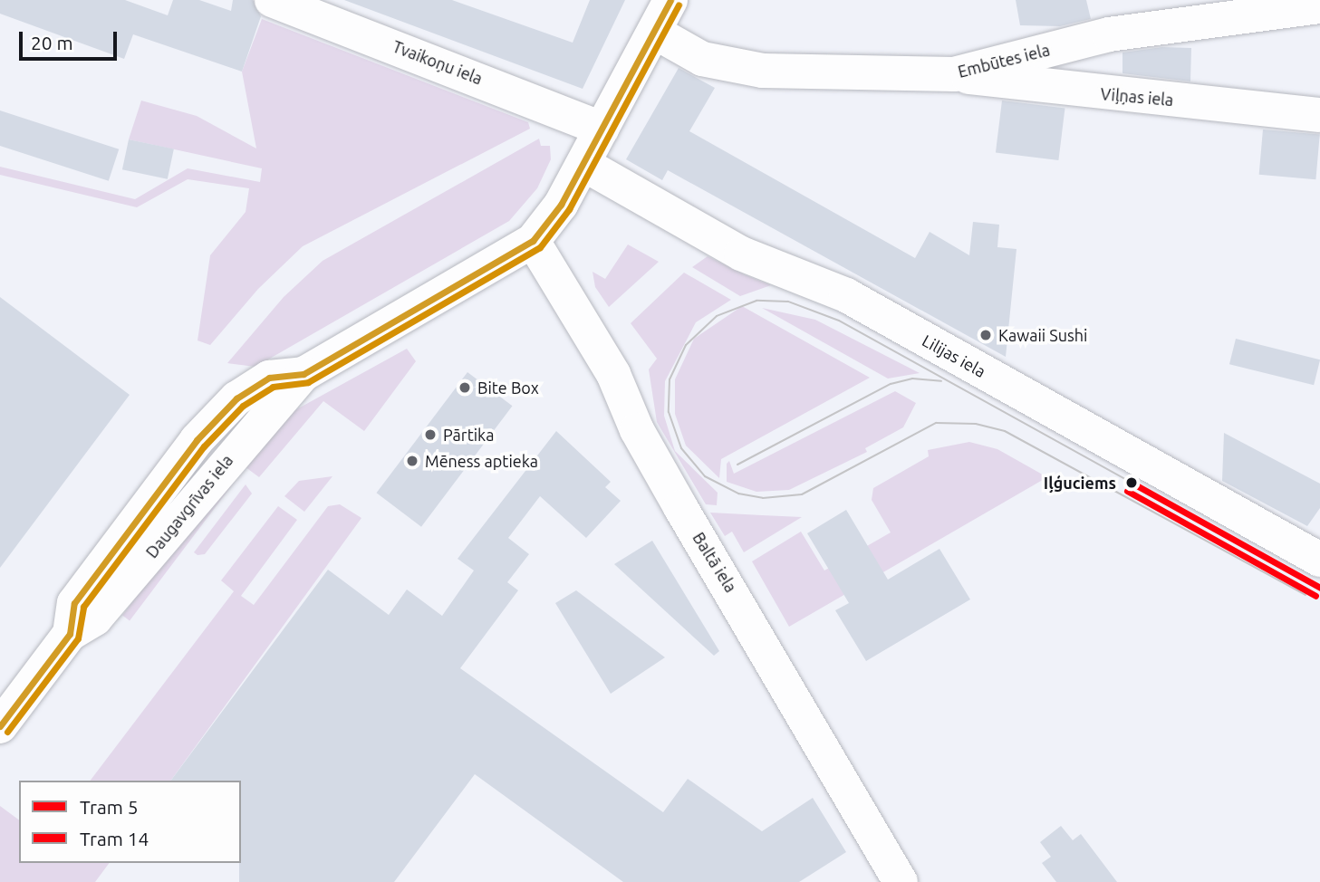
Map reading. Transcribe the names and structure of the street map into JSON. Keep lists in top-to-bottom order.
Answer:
{
  "streets": {
    "street": [
      "Embūtes iela",
      "Tvaikoņu iela",
      "Viļņas iela",
      "Lilijas iela",
      "Daugavgrīvas iela",
      "Baltā iela"
    ]
  },
  "crossings": [
    ["Embūtes iela", "Viļņas iela"],
    ["Embūtes iela", "Daugavgrīvas iela"],
    ["Tvaikoņu iela", "Daugavgrīvas iela"],
    ["Lilijas iela", "Daugavgrīvas iela"],
    ["Daugavgrīvas iela", "Baltā iela"]
  ],
  "places": [
    "Kawaii Sushi",
    "Bite Box",
    "Pārtika",
    "Mēness aptieka",
    "Iļģuciems"
  ],
  "lines": ["tram line 5", "tram line 14"],
  "legend": ["Tram 5", "Tram 14"],
  "scale_bar": "20 m"
}
